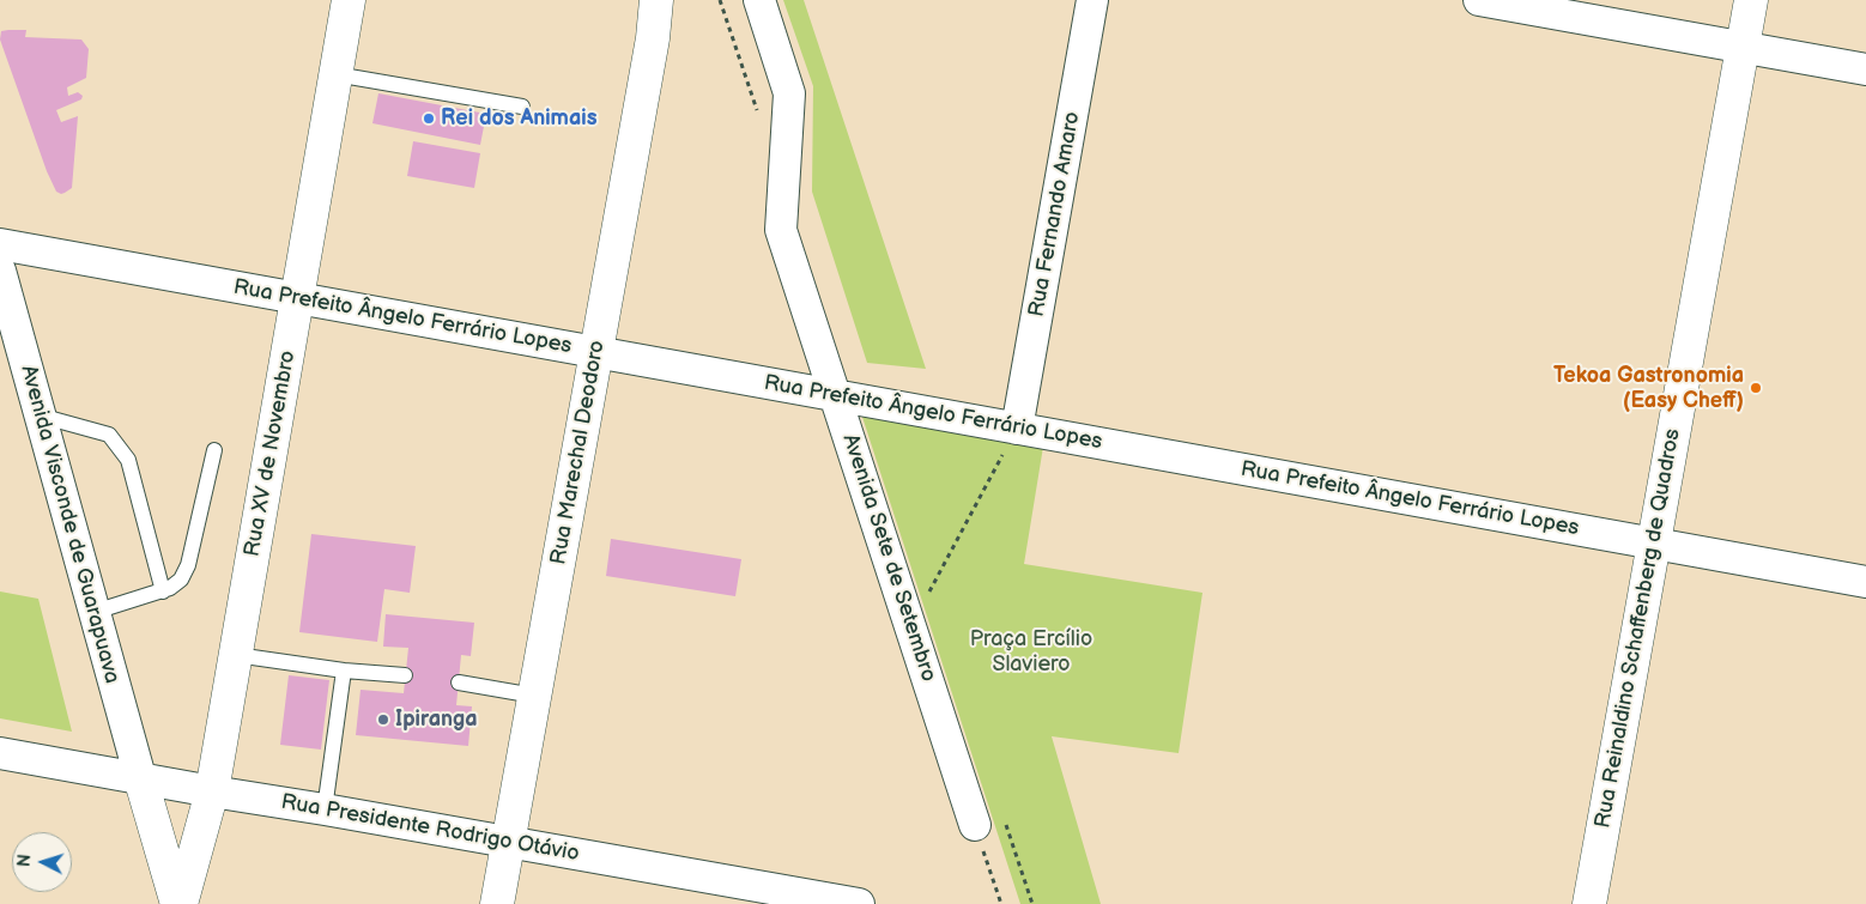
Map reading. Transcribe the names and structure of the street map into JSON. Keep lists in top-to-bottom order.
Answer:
{
  "streets": {
    "main road": ["Rua Marechal Deodoro", "Rua XV de Novembro", "Rua Reinaldino Schaffenberg de Quadros"],
    "street": [
      "Rua Fernando Amaro",
      "Rua Prefeito Ângelo Ferrário Lopes",
      "Avenida Visconde de Guarapuava",
      "Avenida Sete de Setembro",
      "Rua Presidente Rodrigo Otávio"
    ]
  },
  "crossings": [
    ["Rua Fernando Amaro", "Rua Prefeito Ângelo Ferrário Lopes"],
    ["Rua Prefeito Ângelo Ferrário Lopes", "Rua Marechal Deodoro"],
    ["Rua Prefeito Ângelo Ferrário Lopes", "Rua XV de Novembro"],
    ["Rua Prefeito Ângelo Ferrário Lopes", "Avenida Sete de Setembro"],
    ["Rua Prefeito Ângelo Ferrário Lopes", "Rua Reinaldino Schaffenberg de Quadros"],
    ["Rua Marechal Deodoro", "Rua Presidente Rodrigo Otávio"],
    ["Rua XV de Novembro", "Rua Presidente Rodrigo Otávio"],
    ["Avenida Visconde de Guarapuava", "Rua Presidente Rodrigo Otávio"]
  ],
  "parks": ["Praça Ercílio Slaviero"],
  "places": ["Rei dos Animais", "Tekoa Gastronomia (Easy Cheff)", "Ipiranga"],
  "north": "left"
}
